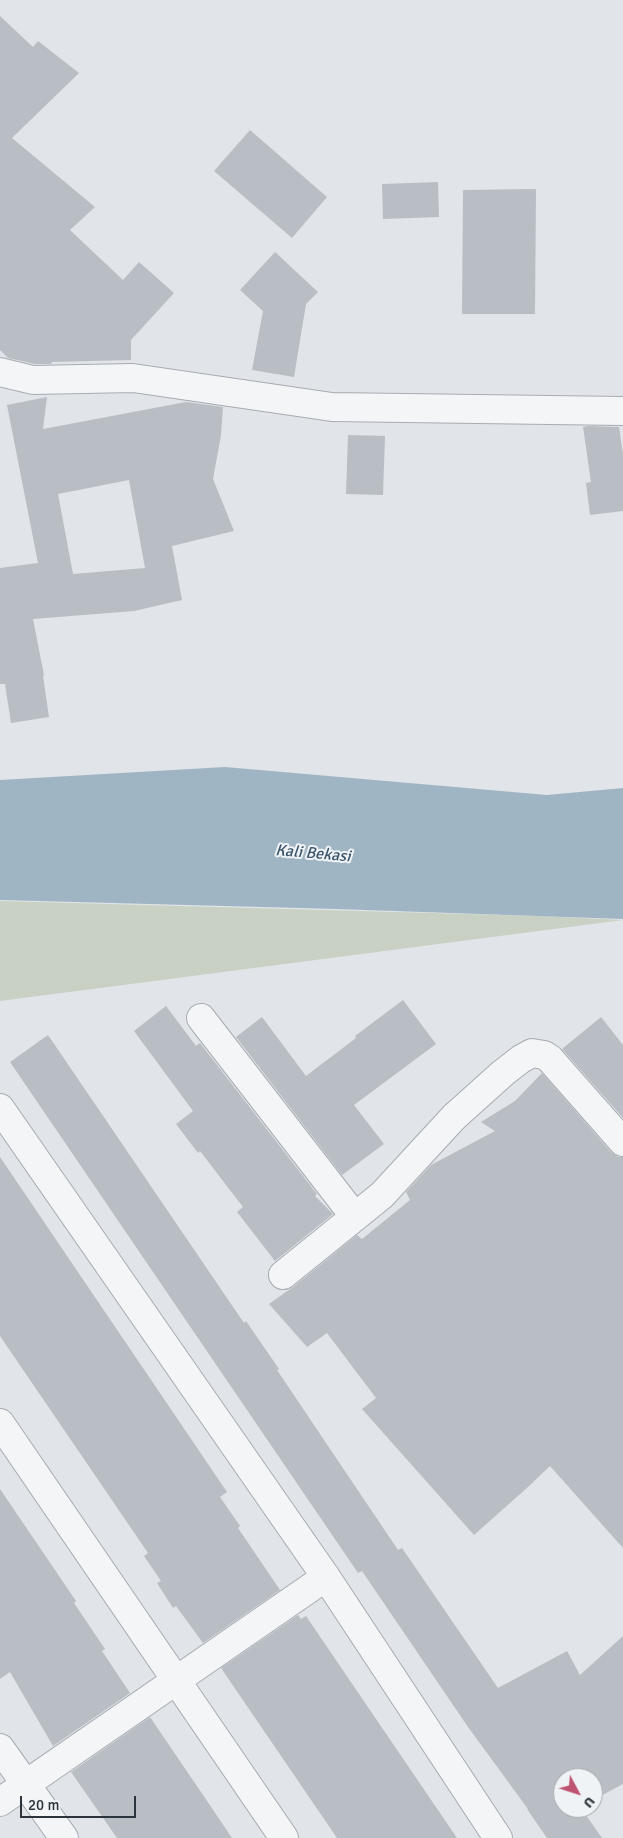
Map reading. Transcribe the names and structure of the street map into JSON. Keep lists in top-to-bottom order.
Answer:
{
  "water": ["Kali Bekasi"],
  "scale_bar": "20 m",
  "north": "bottom right"
}
